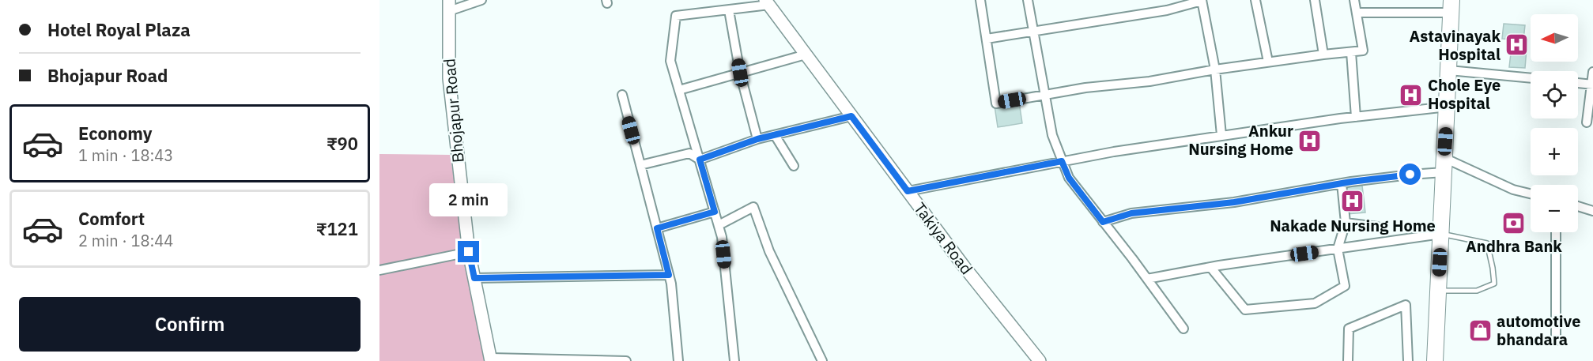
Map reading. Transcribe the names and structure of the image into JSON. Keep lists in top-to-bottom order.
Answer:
{
  "streets": {
    "main road": ["Bhojapur Road", "Takiya Road"]
  },
  "places": {
    "hospital": [
      "Astavinayak Hospital",
      "Chole Eye Hospital",
      "Ankur Nursing Home",
      "Nakade Nursing Home"
    ],
    "bank": ["Andhra Bank"],
    "shop": ["automotive bhandara"]
  },
  "north": "left",
  "page": {
    "banner": ["Hotel Royal Plaza", "Bhojapur Road"],
    "map_buttons": ["+", "−"],
    "list": [
      {
        "name": "Economy",
        "note": "1 min · 18:43",
        "value": "₹90"
      },
      {
        "name": "Comfort",
        "note": "2 min · 18:44",
        "value": "₹121"
      }
    ],
    "bubble": "2 min",
    "buttons": "Confirm"
  }
}
